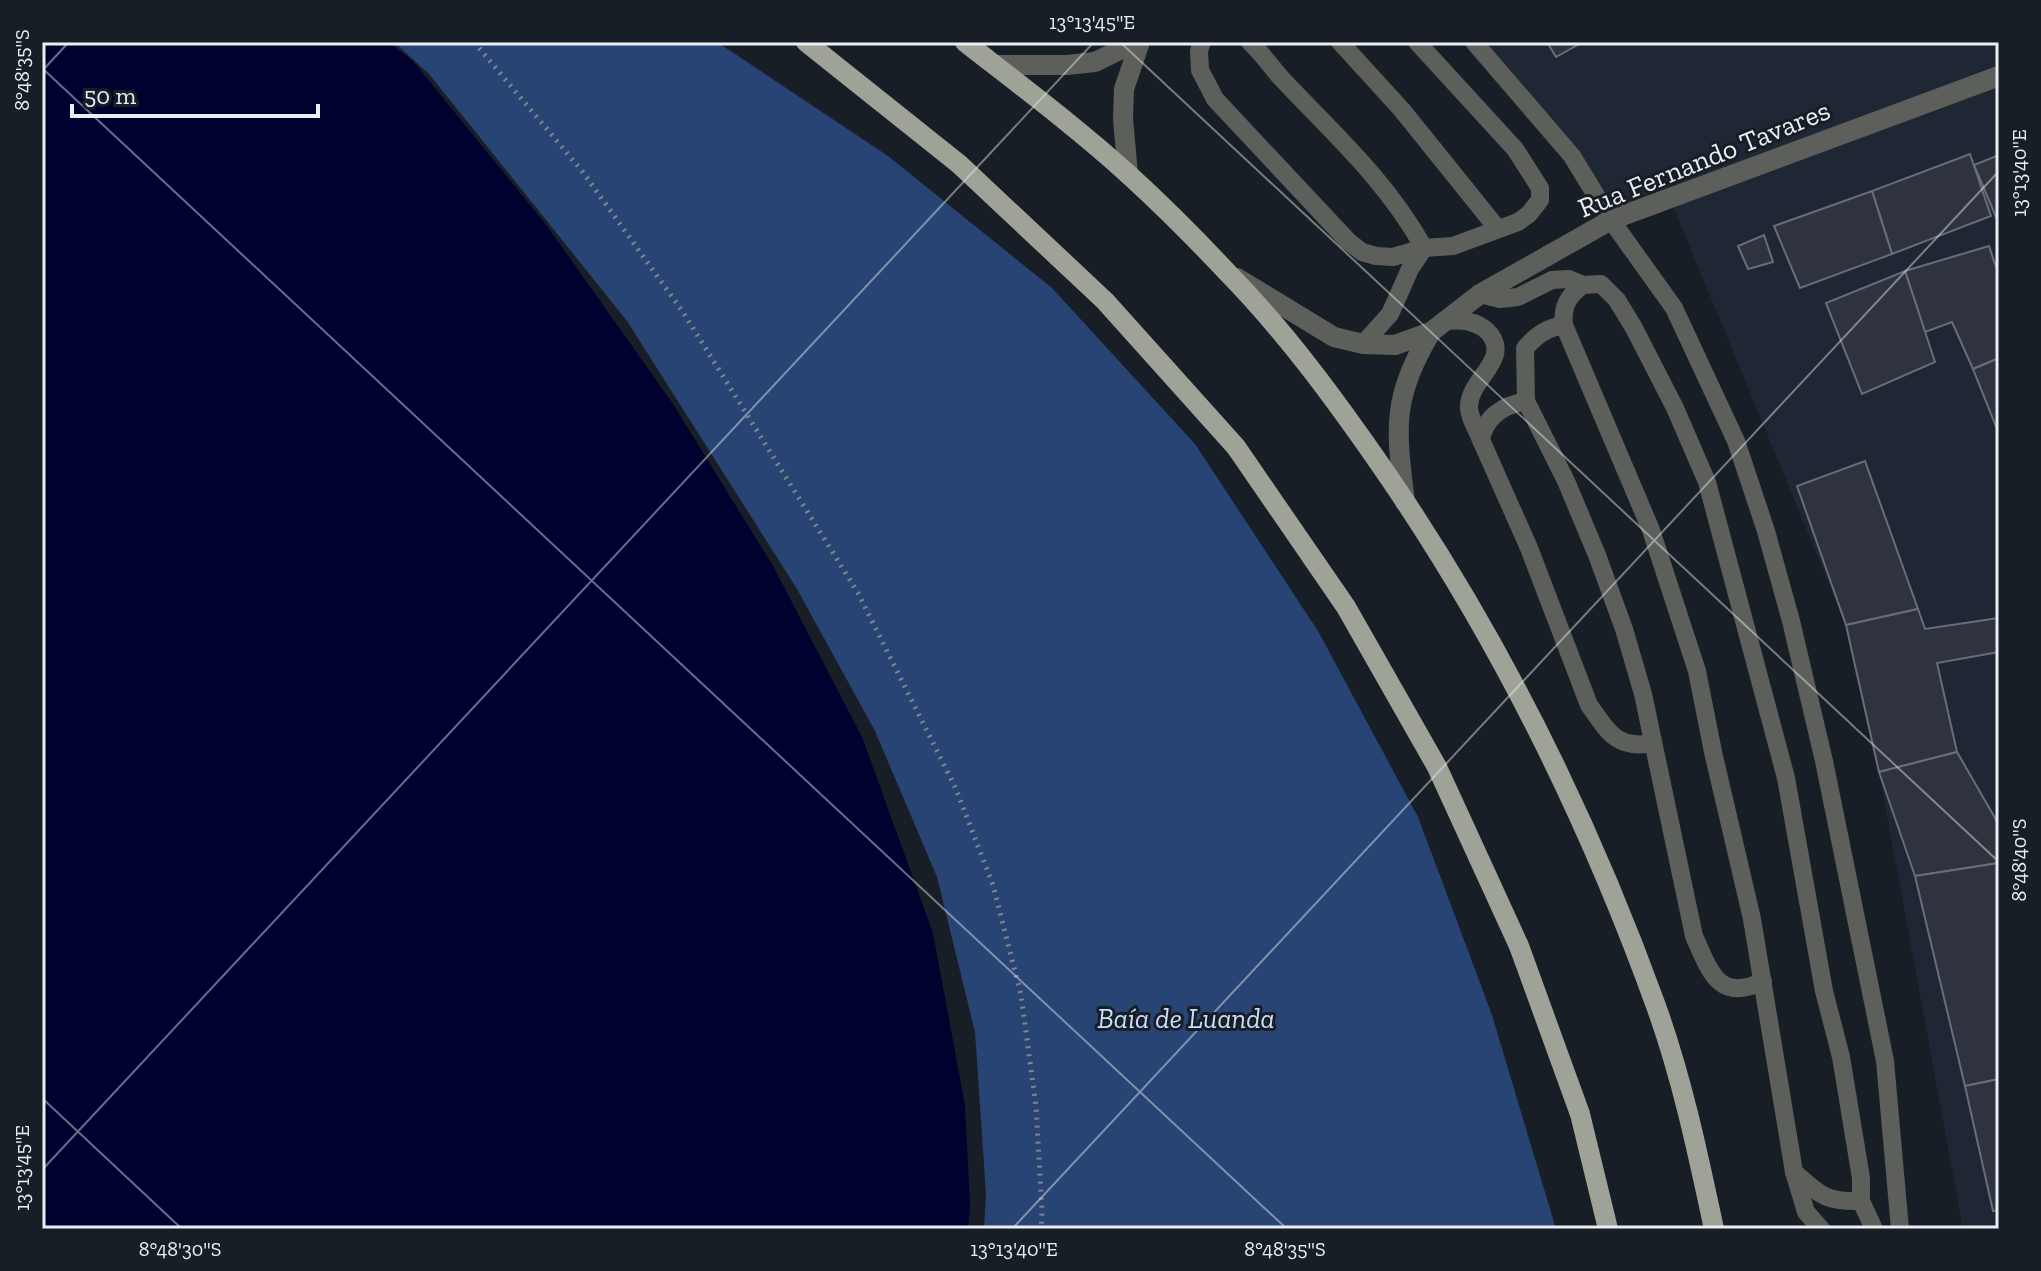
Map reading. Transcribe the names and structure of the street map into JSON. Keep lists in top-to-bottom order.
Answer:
{
  "streets": {
    "street": ["Rua Fernando Tavares"]
  },
  "parks": ["Baía de Luanda"],
  "scale_bar": "50 m",
  "coordinates": [
    "13°13'45\"E",
    "8°48'35\"S",
    "13°13'40\"E",
    "8°48'40\"S",
    "8°48'30\"S"
  ]
}
